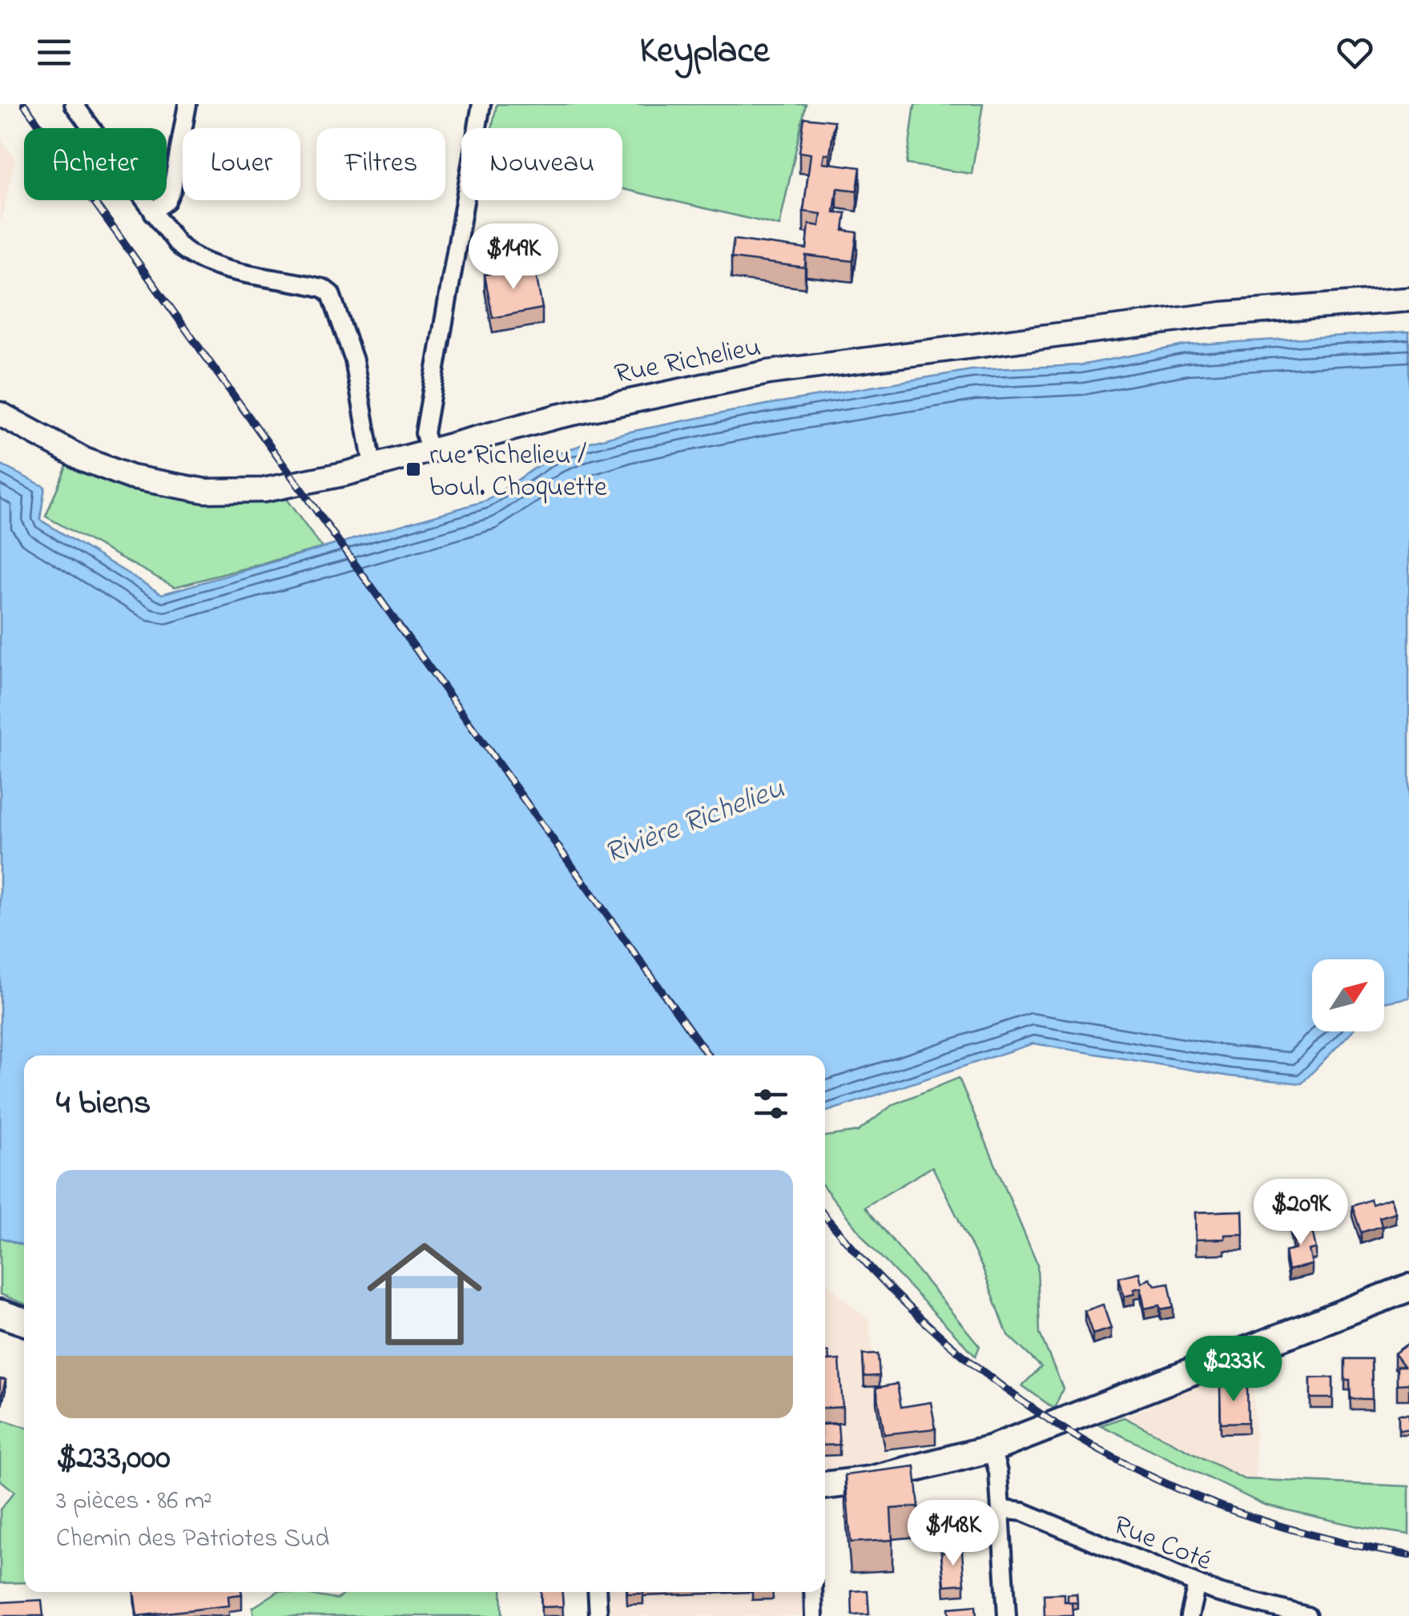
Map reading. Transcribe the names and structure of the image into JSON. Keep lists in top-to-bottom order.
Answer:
{
  "streets": {
    "main road": ["Rue Richelieu"],
    "street": ["Rue Coté"]
  },
  "water": ["Rivière Richelieu"],
  "places": {
    "transit": ["rue Richelieu / boul. Choquette"]
  },
  "north": "top right",
  "page": {
    "header": "Keyplace",
    "chip": [
      "Acheter",
      "Louer",
      "Filtres",
      "Nouveau"
    ],
    "price": [
      "$149K",
      "$209K",
      "$233K",
      "$148K"
    ],
    "heading": "4 biens",
    "list": [
      {
        "name": "$233,000",
        "note": "3 pièces · 86 m² · Chemin des Patriotes Sud"
      }
    ]
  }
}
